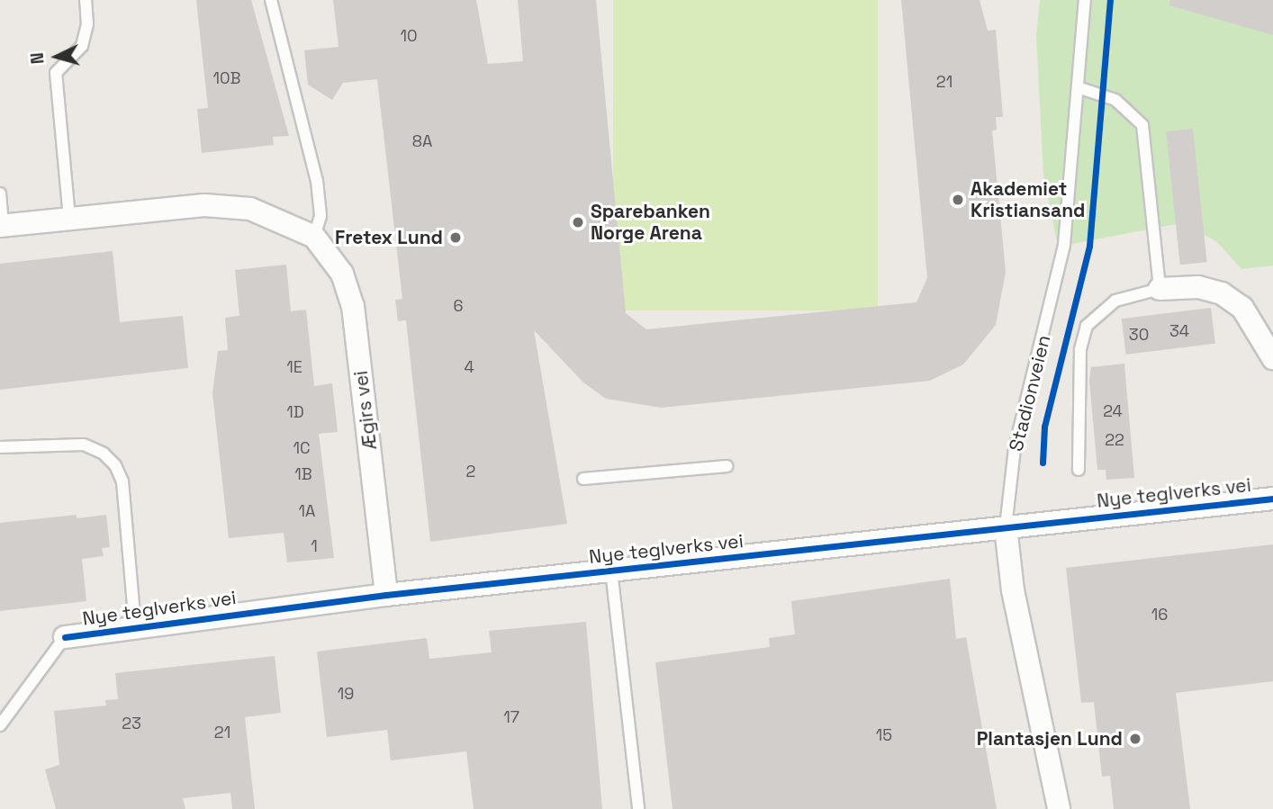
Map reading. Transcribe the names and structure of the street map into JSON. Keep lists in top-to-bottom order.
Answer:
{
  "streets": {
    "street": ["Stadionveien", "Ægirs vei", "Nye teglverks vei"]
  },
  "crossings": [
    ["Stadionveien", "Nye teglverks vei"],
    ["Ægirs vei", "Nye teglverks vei"]
  ],
  "places": [
    "Akademiet Kristiansand",
    "Sparebanken Norge Arena",
    "Fretex Lund",
    "Plantasjen Lund"
  ],
  "house_numbers": [
    "10",
    "10B",
    "21",
    "8A",
    "6",
    "34",
    "30",
    "1E",
    "4",
    "24",
    "1D",
    "22",
    "1C",
    "2",
    "1B",
    "1A",
    "1",
    "16",
    "19",
    "17",
    "23",
    "21",
    "15"
  ],
  "north": "left"
}
